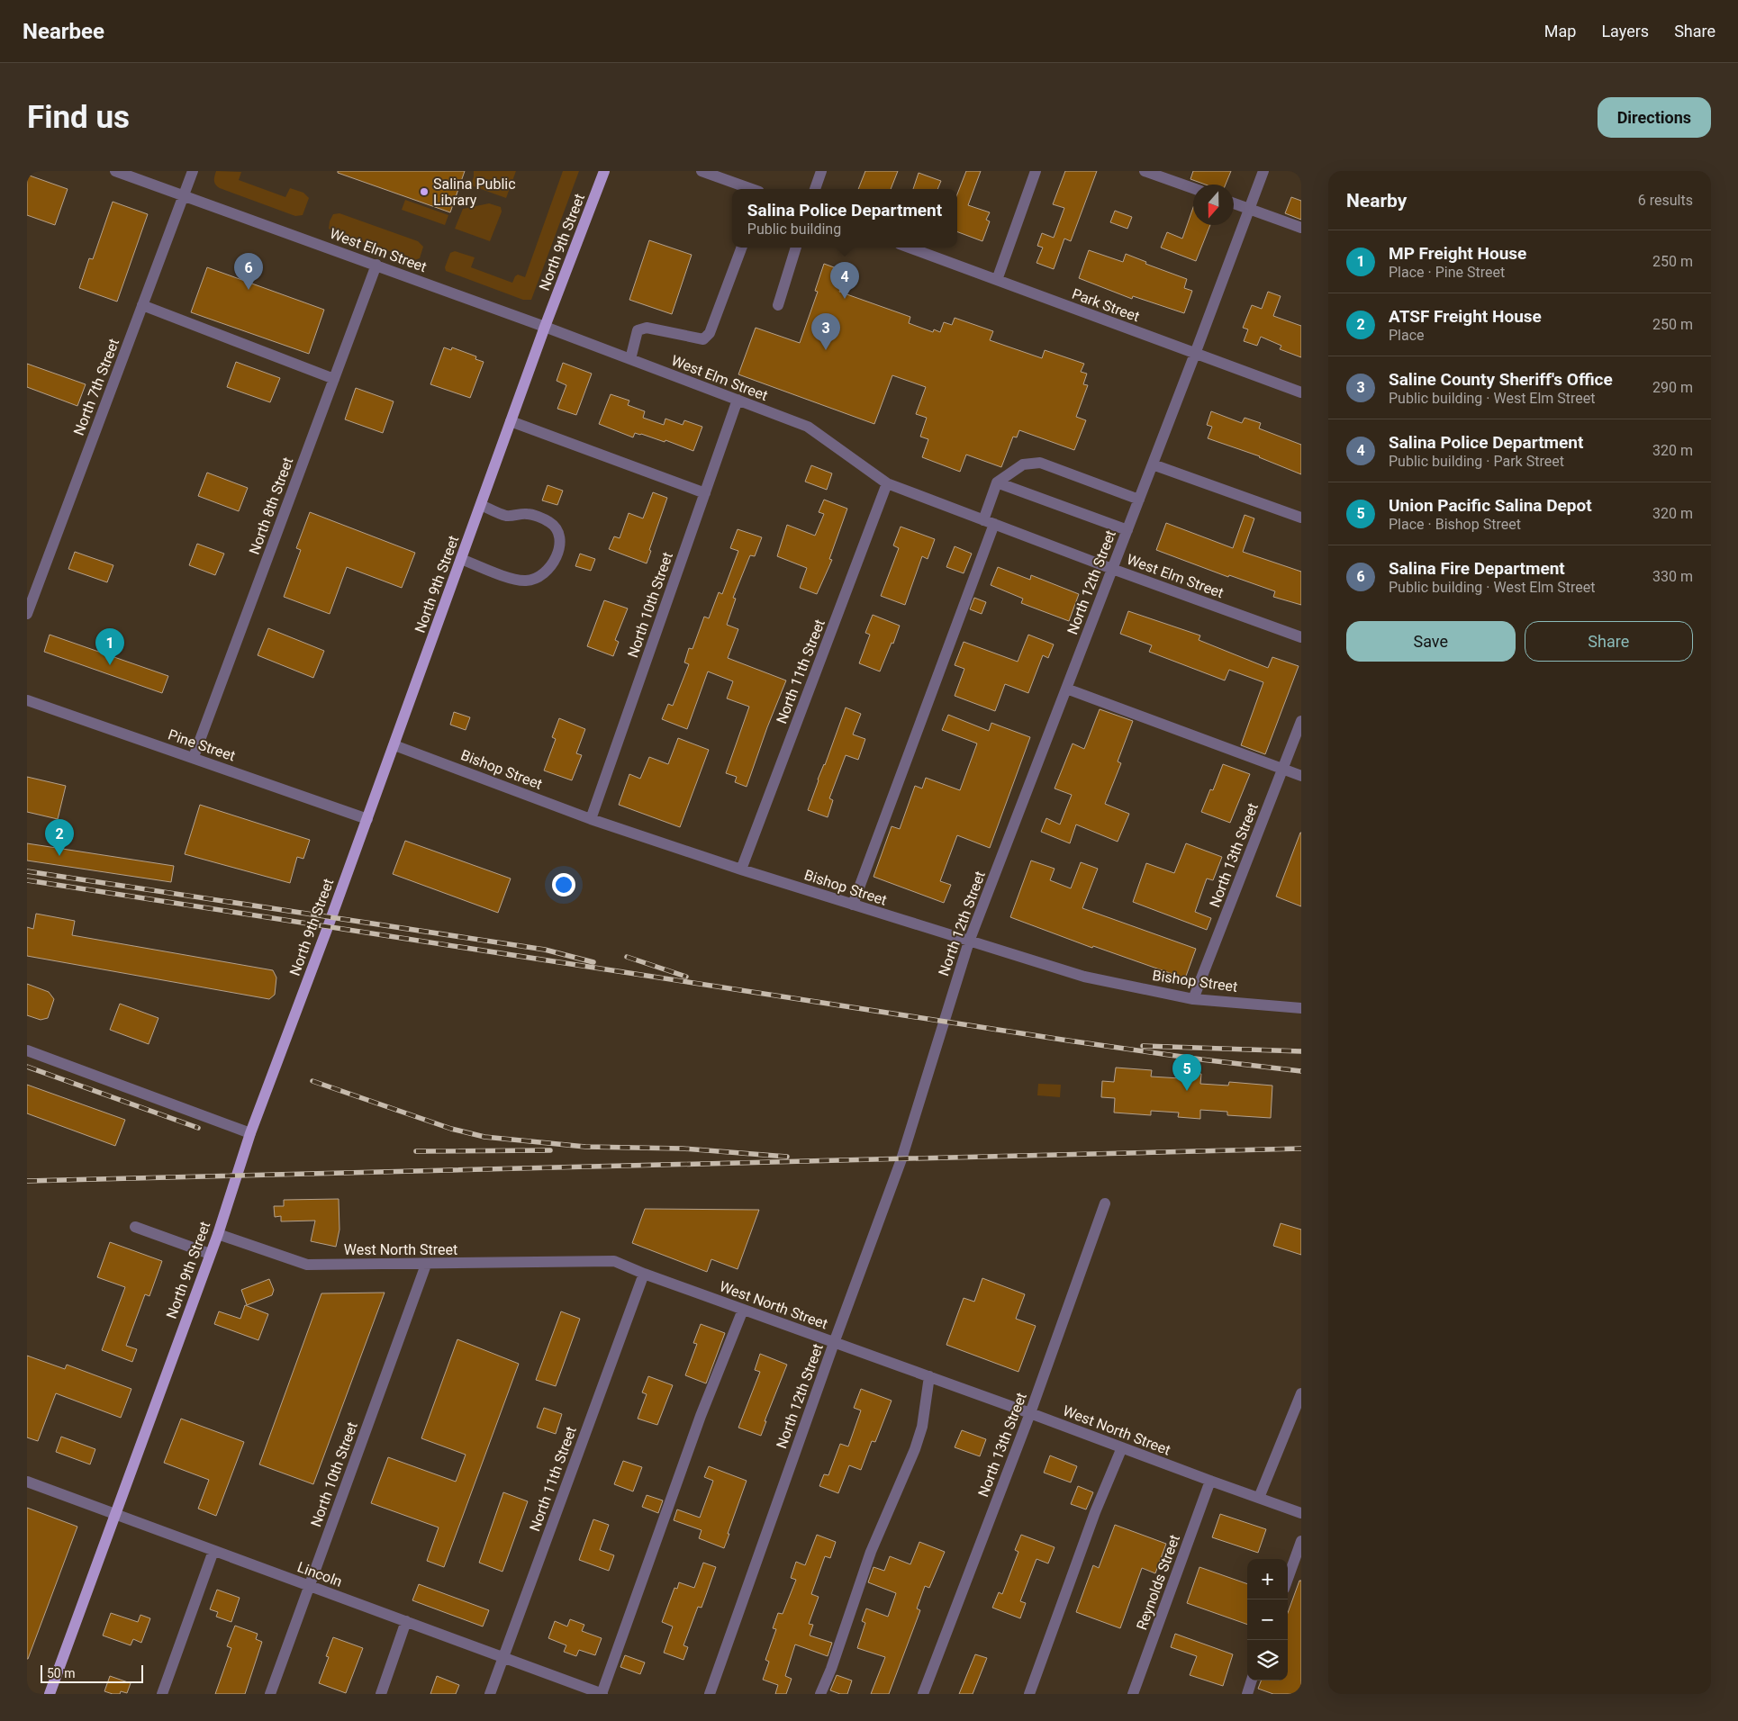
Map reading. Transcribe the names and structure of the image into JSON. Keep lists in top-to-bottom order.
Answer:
{
  "streets": {
    "main road": ["North 9th Street"],
    "street": [
      "West Elm Street",
      "Park Street",
      "North 7th Street",
      "North 8th Street",
      "North 12th Street",
      "North 10th Street",
      "North 11th Street",
      "Pine Street",
      "Bishop Street",
      "North 13th Street",
      "West North Street",
      "Lincoln",
      "Reynolds Street"
    ]
  },
  "crossings": [
    ["North 9th Street", "West Elm Street"],
    ["North 9th Street", "Pine Street"],
    ["North 9th Street", "Bishop Street"],
    ["North 9th Street", "West North Street"],
    ["North 9th Street", "Lincoln"],
    ["West Elm Street", "North 7th Street"],
    ["West Elm Street", "North 8th Street"],
    ["West Elm Street", "North 12th Street"],
    ["West Elm Street", "North 10th Street"],
    ["West Elm Street", "North 11th Street"],
    ["Park Street", "North 12th Street"],
    ["North 8th Street", "Pine Street"],
    ["North 12th Street", "Bishop Street"],
    ["North 12th Street", "West North Street"],
    ["North 10th Street", "Bishop Street"],
    ["North 10th Street", "West North Street"],
    ["North 10th Street", "Lincoln"],
    ["North 11th Street", "Bishop Street"],
    ["North 11th Street", "West North Street"],
    ["North 11th Street", "Lincoln"],
    ["Bishop Street", "North 13th Street"],
    ["North 13th Street", "West North Street"],
    ["West North Street", "Reynolds Street"]
  ],
  "places": ["Salina Public Library"],
  "scale_bar": "50 m",
  "north": "bottom",
  "page": {
    "header": "Nearbee",
    "nav": ["Map", "Layers", "Share"],
    "buttons": [
      "Directions",
      ["Save", "Share"]
    ],
    "title": "Find us",
    "heading": ["Nearby", "6 results"],
    "popup": ["Salina Police Department", "Public building"],
    "list": [
      {
        "mark": "1",
        "name": "MP Freight House",
        "note": "Place · Pine Street",
        "value": "250 m"
      },
      {
        "mark": "2",
        "name": "ATSF Freight House",
        "note": "Place",
        "value": "250 m"
      },
      {
        "mark": "3",
        "name": "Saline County Sheriff's Office",
        "note": "Public building · West Elm Street",
        "value": "290 m"
      },
      {
        "mark": "4",
        "name": "Salina Police Department",
        "note": "Public building · Park Street",
        "value": "320 m"
      },
      {
        "mark": "5",
        "name": "Union Pacific Salina Depot",
        "note": "Place · Bishop Street",
        "value": "320 m"
      },
      {
        "mark": "6",
        "name": "Salina Fire Department",
        "note": "Public building · West Elm Street",
        "value": "330 m"
      }
    ],
    "pins": [
      "6",
      "4",
      "3",
      "1",
      "2",
      "5"
    ],
    "map_buttons": ["+", "−"],
    "scale": "50 m"
  }
}
